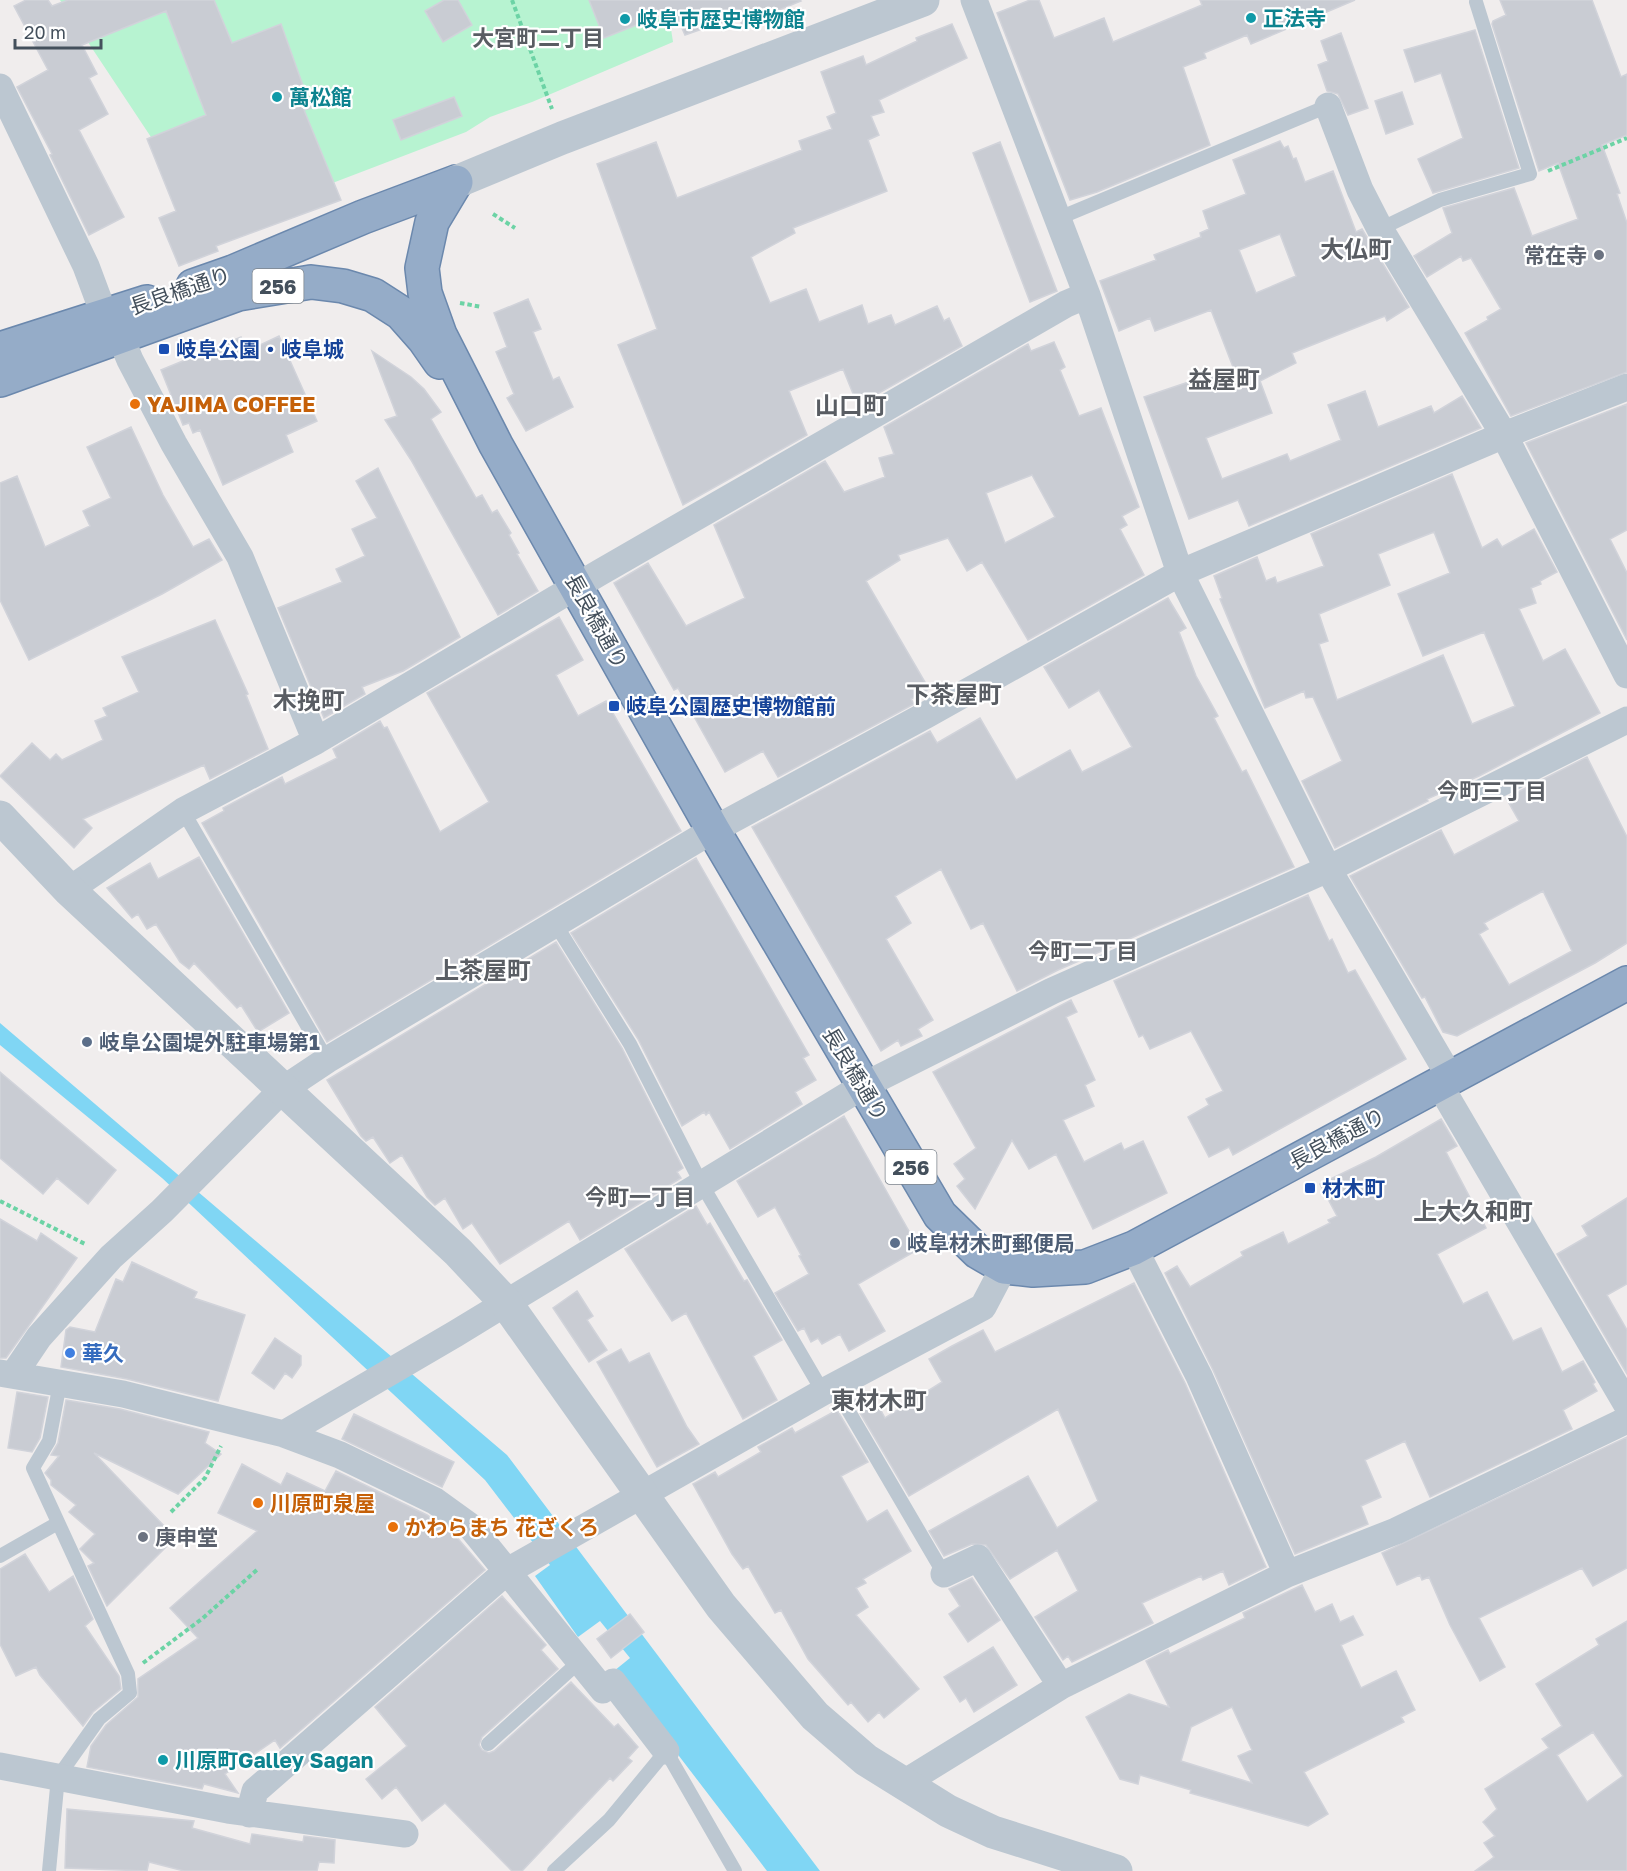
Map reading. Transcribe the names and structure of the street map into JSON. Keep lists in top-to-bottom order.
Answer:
{
  "streets": {
    "highway": ["256", "長良橋通り"]
  },
  "districts": [
    "大宮町二丁目",
    "大仏町",
    "益屋町",
    "山口町",
    "下茶屋町",
    "木挽町",
    "今町三丁目",
    "今町二丁目",
    "上茶屋町",
    "今町一丁目",
    "上大久和町",
    "東材木町"
  ],
  "places": {
    "other": [
      "正法寺",
      "岐阜市歴史博物館",
      "萬松館",
      "常在寺",
      "YAJIMA COFFEE",
      "岐阜公園堤外駐車場第1",
      "岐阜材木町郵便局",
      "華久",
      "川原町泉屋",
      "かわらまち 花ざくろ",
      "庚申堂",
      "川原町Galley Sagan"
    ],
    "transit": ["岐阜公園・岐阜城", "岐阜公園歴史博物館前", "材木町"]
  },
  "scale_bar": "20 m"
}
